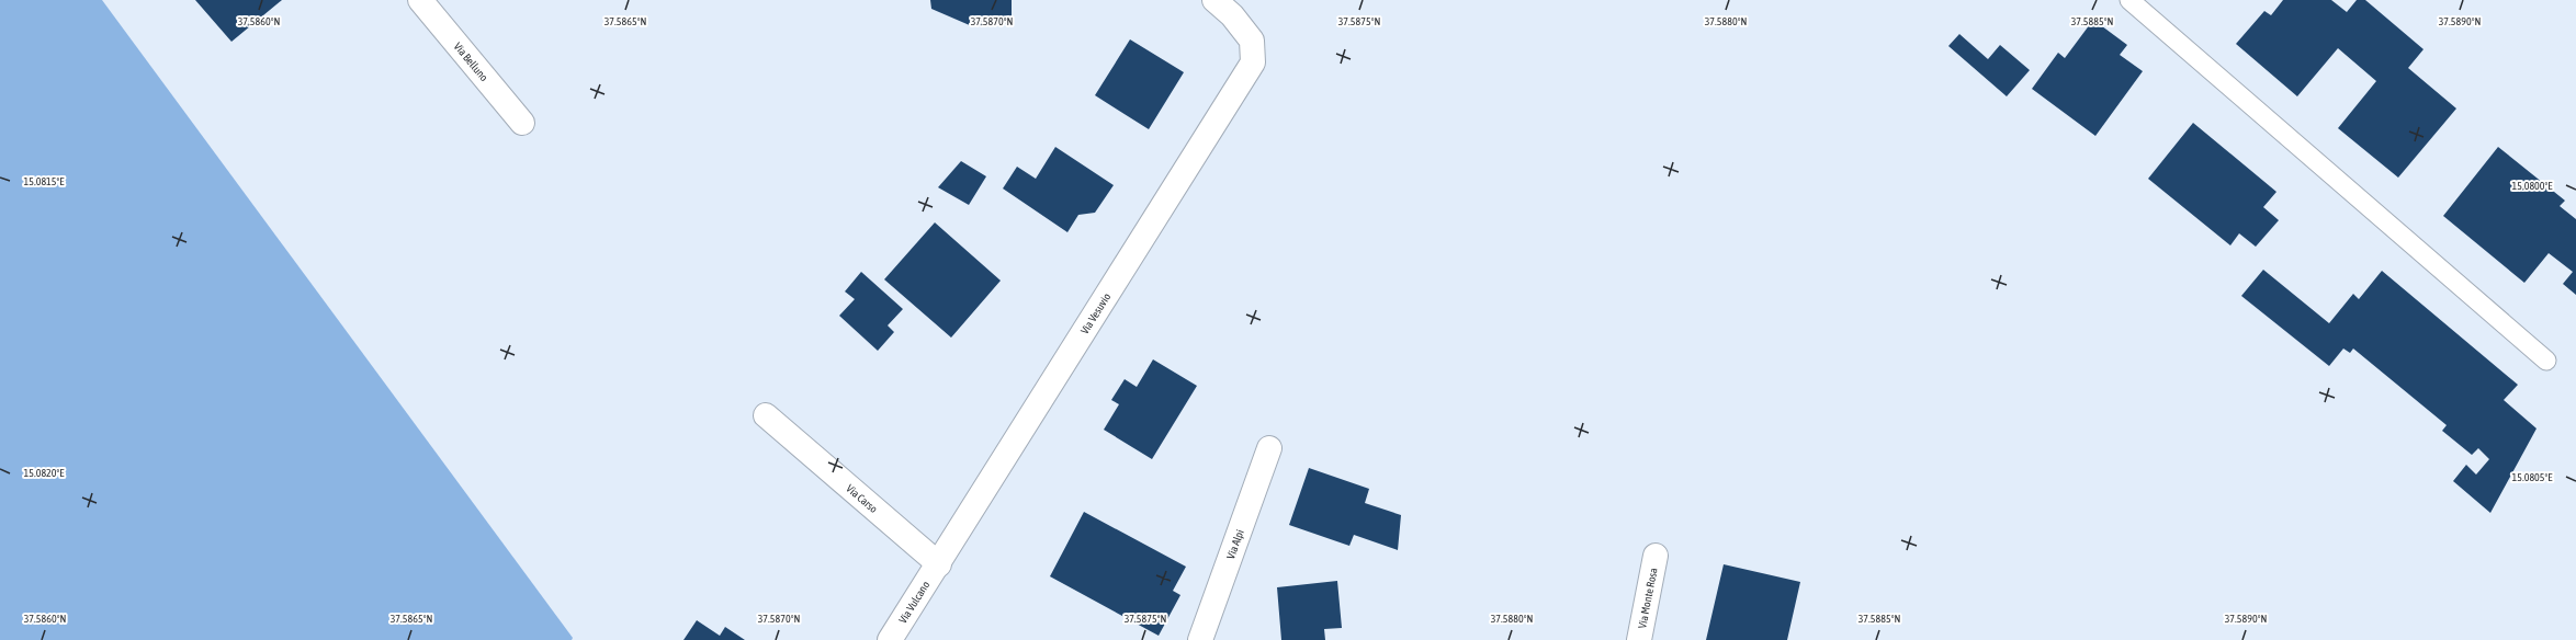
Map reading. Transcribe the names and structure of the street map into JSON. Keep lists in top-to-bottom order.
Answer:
{
  "streets": {
    "street": [
      "Via Belluno",
      "Via Vesuvio",
      "Via Carso",
      "Via Alpi",
      "Via Monte Rosa",
      "Via Vulcano"
    ]
  },
  "crossings": [
    ["Via Vesuvio", "Via Carso"],
    ["Via Vesuvio", "Via Vulcano"],
    ["Via Carso", "Via Vulcano"]
  ],
  "coordinates": [
    "37.5875°N",
    "37.5880°N",
    "37.5885°N",
    "37.5860°N",
    "37.5865°N",
    "37.5870°N",
    "37.5890°N",
    "15.0815°E",
    "15.0800°E",
    "15.0820°E",
    "15.0805°E"
  ]
}
